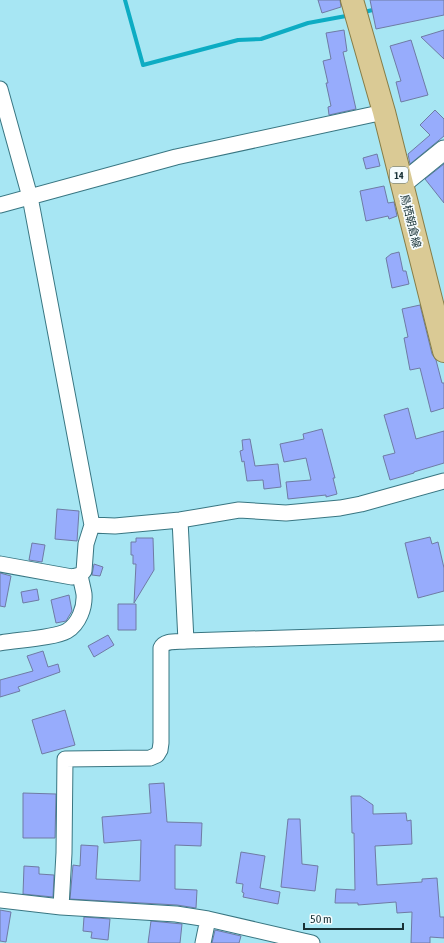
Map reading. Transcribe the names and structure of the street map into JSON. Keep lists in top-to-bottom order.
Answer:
{
  "streets": {
    "main road": ["14", "鳥栖朝倉線"]
  },
  "scale_bar": "50 m"
}
